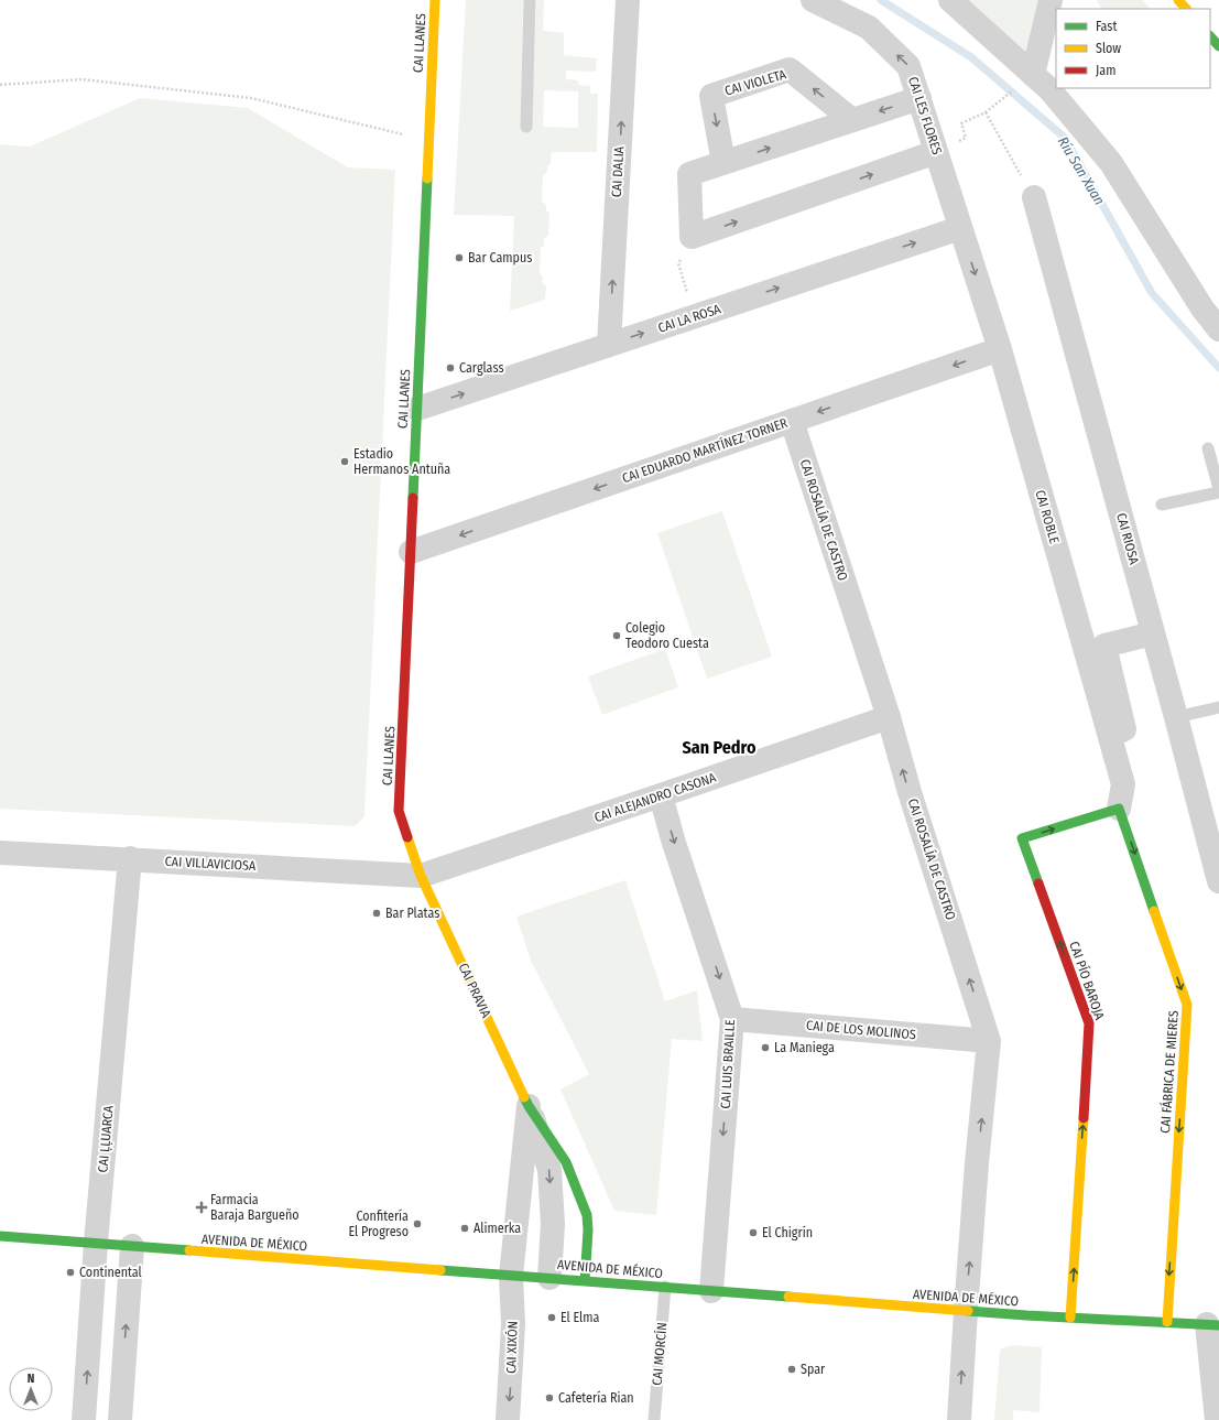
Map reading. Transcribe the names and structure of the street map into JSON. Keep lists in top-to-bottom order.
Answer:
{
  "streets": {
    "street": [
      "CAI LLANES",
      "CAI VIOLETA",
      "CAI LES FLORES",
      "CAI DALIA",
      "CAI LA ROSA",
      "CAI EDUARDO MARTÍNEZ TORNER",
      "CAI ROBLE",
      "CAI ROSALÍA DE CASTRO",
      "CAI RIOSA",
      "CAI ALEJANDRO CASONA",
      "CAI VILLAVICIOSA",
      "CAI PÍO BAROJA",
      "CAI PRAVIA",
      "CAI DE LOS MOLINOS",
      "CAI LUIS BRAILLE",
      "CAI FÁBRICA DE MIERES",
      "CAI ḶḶUARCA",
      "AVENIDA DE MÉXICO",
      "CAI XIXÓN"
    ],
    "lane": ["CAI MORCÍN"]
  },
  "crossings": [
    ["CAI LLANES", "CAI LA ROSA"],
    ["CAI LLANES", "CAI EDUARDO MARTÍNEZ TORNER"],
    ["CAI LLANES", "CAI ALEJANDRO CASONA"],
    ["CAI LLANES", "CAI VILLAVICIOSA"],
    ["CAI LLANES", "CAI PRAVIA"],
    ["CAI LES FLORES", "CAI LA ROSA"],
    ["CAI LES FLORES", "CAI ROBLE"],
    ["CAI DALIA", "CAI LA ROSA"],
    ["CAI LA ROSA", "CAI ROBLE"],
    ["CAI EDUARDO MARTÍNEZ TORNER", "CAI ROBLE"],
    ["CAI EDUARDO MARTÍNEZ TORNER", "CAI ROSALÍA DE CASTRO"],
    ["CAI ROBLE", "CAI PÍO BAROJA"],
    ["CAI ROBLE", "CAI FÁBRICA DE MIERES"],
    ["CAI ROSALÍA DE CASTRO", "CAI ALEJANDRO CASONA"],
    ["CAI ROSALÍA DE CASTRO", "CAI DE LOS MOLINOS"],
    ["CAI ROSALÍA DE CASTRO", "AVENIDA DE MÉXICO"],
    ["CAI ALEJANDRO CASONA", "CAI VILLAVICIOSA"],
    ["CAI ALEJANDRO CASONA", "CAI PRAVIA"],
    ["CAI ALEJANDRO CASONA", "CAI LUIS BRAILLE"],
    ["CAI VILLAVICIOSA", "CAI PRAVIA"],
    ["CAI VILLAVICIOSA", "CAI ḶḶUARCA"],
    ["CAI PÍO BAROJA", "CAI FÁBRICA DE MIERES"],
    ["CAI PÍO BAROJA", "AVENIDA DE MÉXICO"],
    ["CAI PRAVIA", "AVENIDA DE MÉXICO"],
    ["CAI DE LOS MOLINOS", "CAI LUIS BRAILLE"],
    ["CAI LUIS BRAILLE", "AVENIDA DE MÉXICO"],
    ["CAI FÁBRICA DE MIERES", "AVENIDA DE MÉXICO"],
    ["CAI ḶḶUARCA", "AVENIDA DE MÉXICO"],
    ["AVENIDA DE MÉXICO", "CAI XIXÓN"],
    ["AVENIDA DE MÉXICO", "CAI MORCÍN"]
  ],
  "one_way": [
    "CAI DALIA",
    "CAI ROSALÍA DE CASTRO",
    "CAI PÍO BAROJA",
    "CAI FÁBRICA DE MIERES",
    "CAI XIXÓN"
  ],
  "districts": ["San Pedro"],
  "water": ["Ríu San Xuan"],
  "places": {
    "other": [
      "Bar Campus",
      "Carglass",
      "Estadio Hermanos Antuña",
      "Colegio Teodoro Cuesta",
      "Bar Platas",
      "La Maniega",
      "Confitería El Progreso",
      "Alimerka",
      "El Chigrín",
      "Continental",
      "El Elma",
      "Spar",
      "Cafetería Rian"
    ],
    "health": ["Farmacia Baraja Bargueño"]
  },
  "legend": ["Fast", "Slow", "Jam"],
  "north": "top"
}
